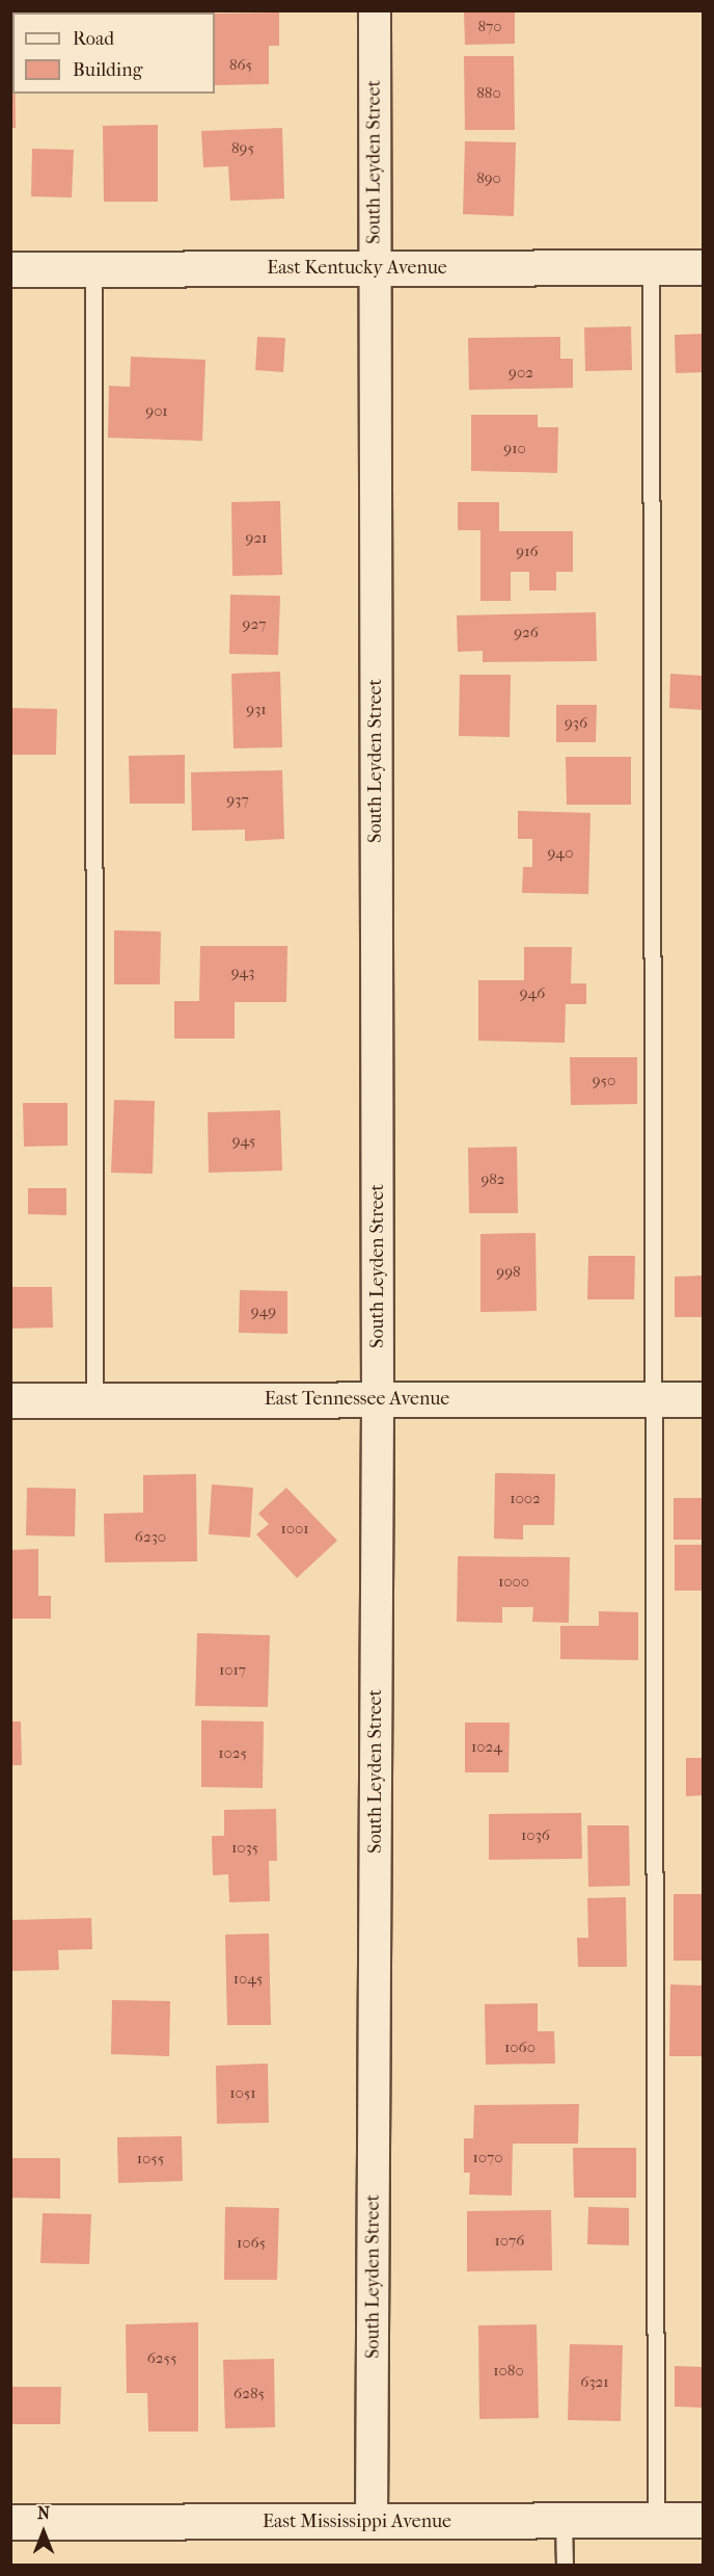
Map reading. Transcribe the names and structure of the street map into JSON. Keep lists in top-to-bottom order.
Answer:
{
  "streets": {
    "street": [
      "South Leyden Street",
      "East Kentucky Avenue",
      "East Tennessee Avenue",
      "East Mississippi Avenue"
    ]
  },
  "crossings": [
    ["South Leyden Street", "East Kentucky Avenue"],
    ["South Leyden Street", "East Tennessee Avenue"],
    ["South Leyden Street", "East Mississippi Avenue"]
  ],
  "house_numbers": [
    "870",
    "865",
    "880",
    "895",
    "890",
    "902",
    "901",
    "910",
    "921",
    "916",
    "927",
    "926",
    "931",
    "936",
    "937",
    "940",
    "943",
    "946",
    "950",
    "945",
    "982",
    "998",
    "949",
    "1002",
    "1001",
    "6230",
    "1000",
    "1017",
    "1024",
    "1025",
    "1036",
    "1035",
    "1045",
    "1060",
    "1051",
    "1070",
    "1055",
    "1076",
    "1065",
    "6255",
    "1080",
    "6321",
    "6285"
  ],
  "legend": ["Road", "Building"],
  "north": "top"
}
